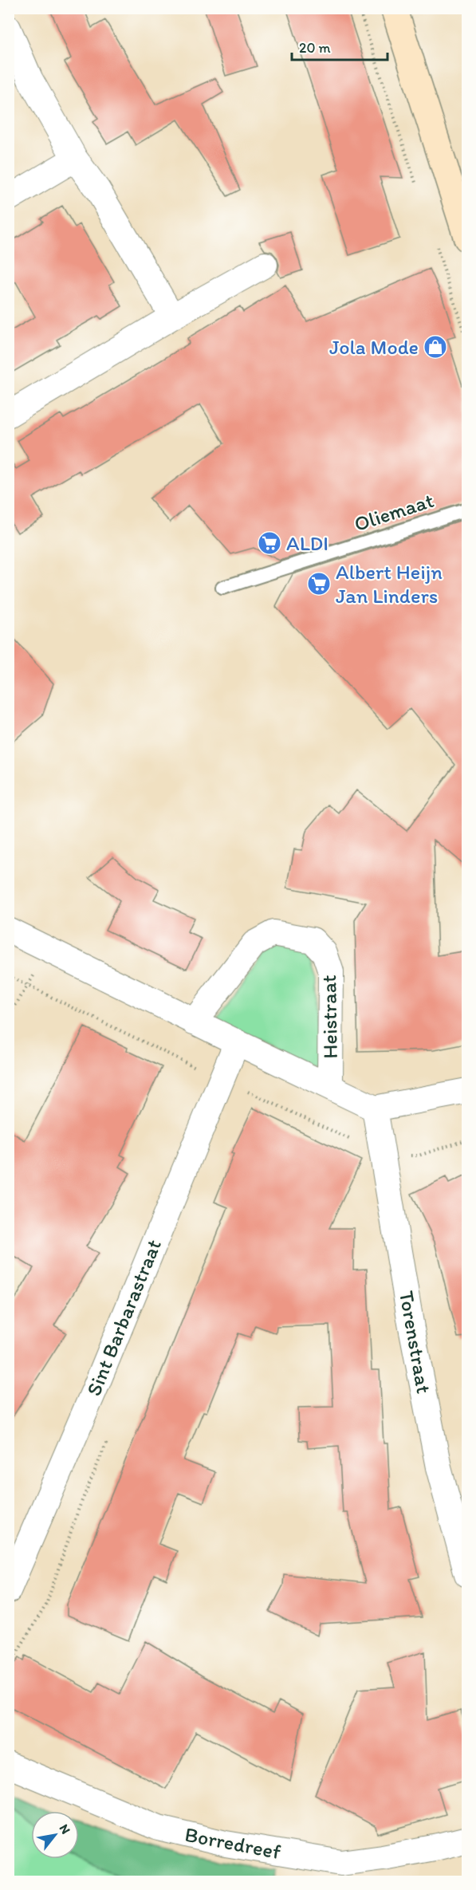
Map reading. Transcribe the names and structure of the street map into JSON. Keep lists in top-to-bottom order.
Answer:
{
  "streets": {
    "street": [
      "Heistraat",
      "Sint Barbarastraat",
      "Torenstraat",
      "Borredreef"
    ],
    "lane": ["Oliemaat"]
  },
  "crossings": [
    ["Heistraat", "Sint Barbarastraat"],
    ["Heistraat", "Torenstraat"]
  ],
  "places": {
    "shop": ["Jola Mode"],
    "supermarket": ["ALDI", "Albert Heijn Jan Linders"]
  },
  "scale_bar": "20 m",
  "north": "top right"
}
